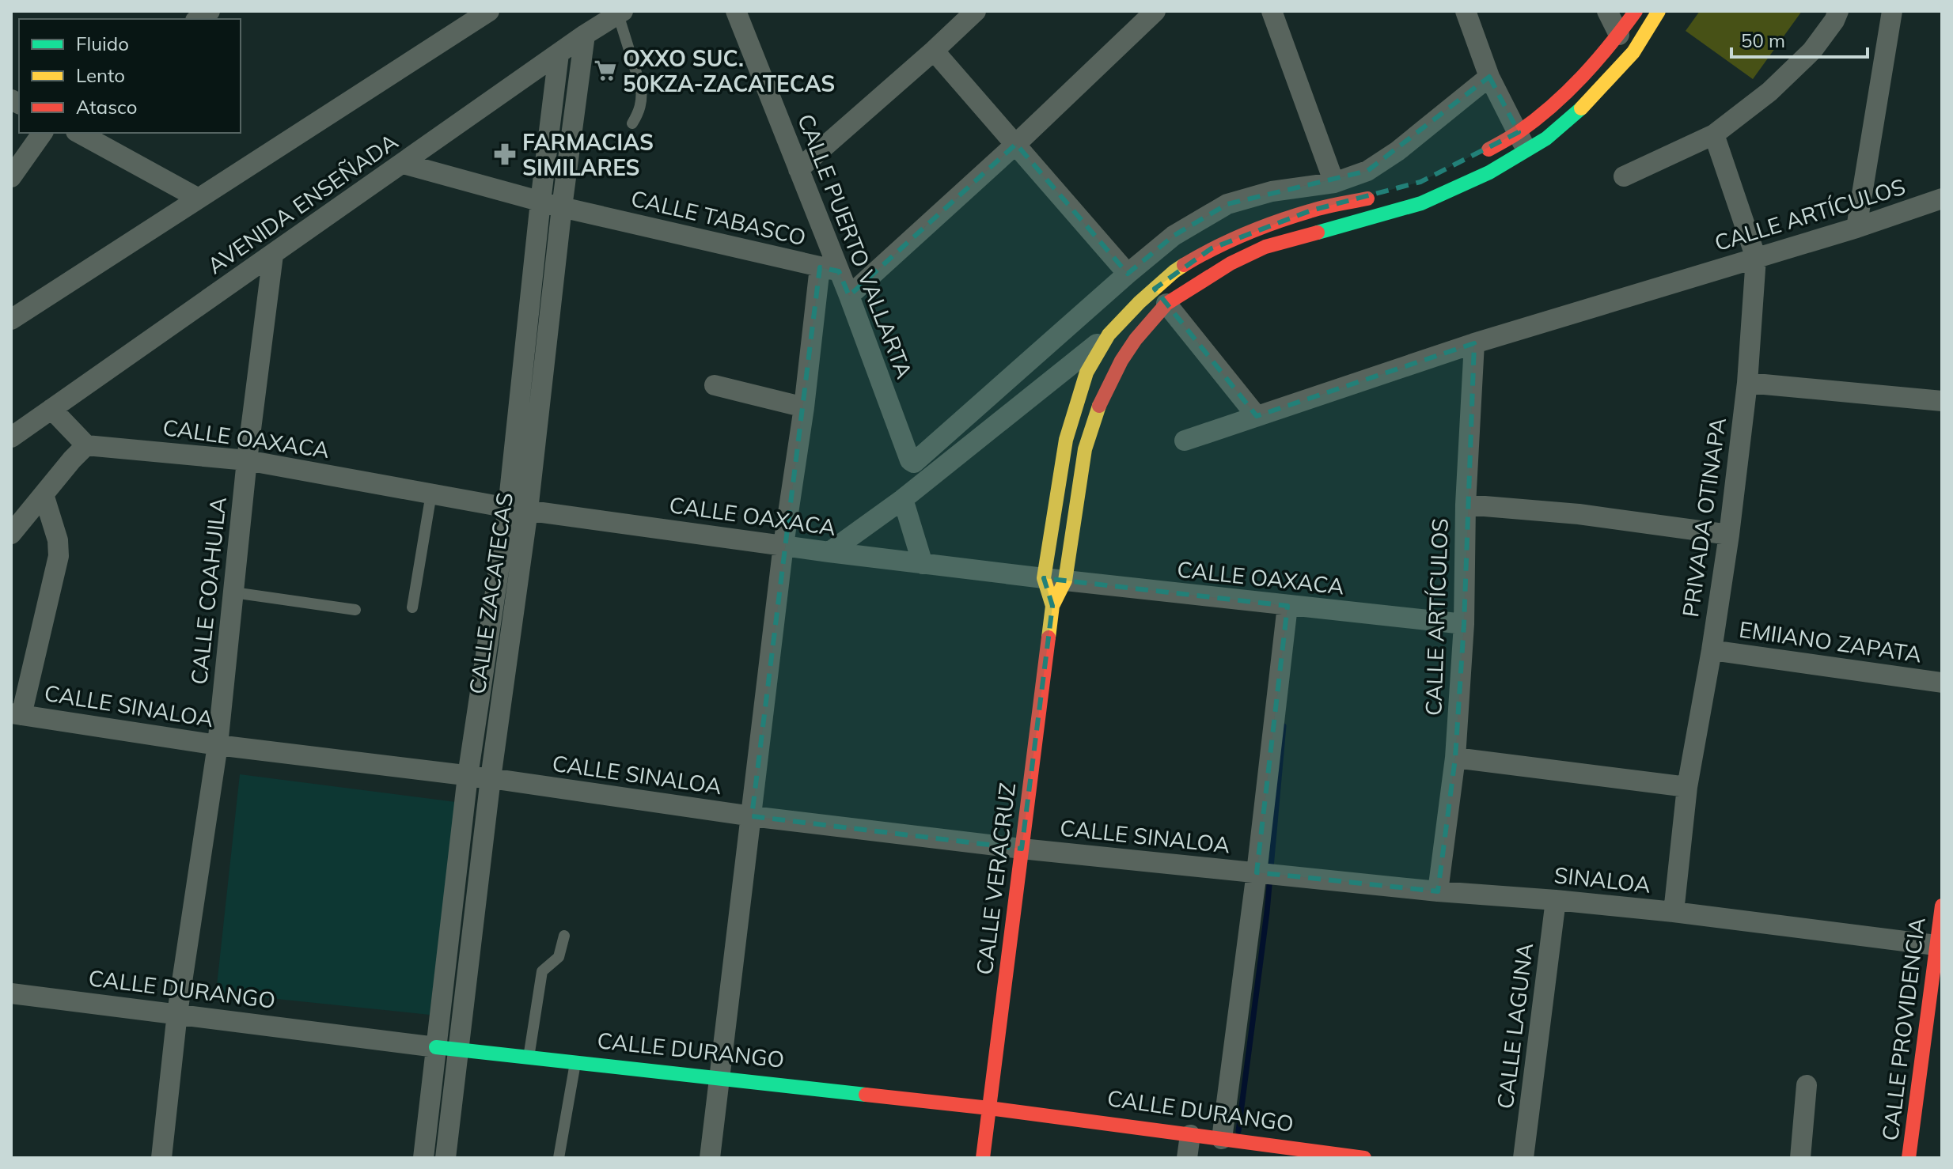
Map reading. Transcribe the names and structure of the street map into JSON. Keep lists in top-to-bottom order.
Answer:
{
  "streets": {
    "street": [
      "AVENIDA ENSEÑADA",
      "CALLE ARTÍCULOS",
      "CALLE TABASCO",
      "CALLE PUERTO VALLARTA",
      "CALLE OAXACA",
      "PRIVADA OTINAPA",
      "CALLE COAHUILA",
      "CALLE ZACATECAS",
      "EMIIANO ZAPATA",
      "CALLE SINALOA",
      "CALLE VERACRUZ",
      "SINALOA",
      "CALLE DURANGO",
      "CALLE LAGUNA",
      "CALLE PROVIDENCIA"
    ]
  },
  "crossings": [
    ["AVENIDA ENSEÑADA", "CALLE TABASCO"],
    ["AVENIDA ENSEÑADA", "CALLE COAHUILA"],
    ["AVENIDA ENSEÑADA", "CALLE ZACATECAS"],
    ["CALLE ARTÍCULOS", "CALLE OAXACA"],
    ["CALLE ARTÍCULOS", "PRIVADA OTINAPA"],
    ["CALLE ARTÍCULOS", "SINALOA"],
    ["CALLE TABASCO", "CALLE PUERTO VALLARTA"],
    ["CALLE TABASCO", "CALLE ZACATECAS"],
    ["CALLE OAXACA", "CALLE COAHUILA"],
    ["CALLE OAXACA", "CALLE ZACATECAS"],
    ["CALLE OAXACA", "CALLE VERACRUZ"],
    ["PRIVADA OTINAPA", "EMIIANO ZAPATA"],
    ["PRIVADA OTINAPA", "SINALOA"],
    ["CALLE COAHUILA", "CALLE SINALOA"],
    ["CALLE COAHUILA", "CALLE DURANGO"],
    ["CALLE ZACATECAS", "CALLE SINALOA"],
    ["CALLE ZACATECAS", "CALLE DURANGO"],
    ["CALLE SINALOA", "CALLE VERACRUZ"],
    ["CALLE SINALOA", "SINALOA"],
    ["CALLE VERACRUZ", "CALLE DURANGO"],
    ["SINALOA", "CALLE LAGUNA"],
    ["SINALOA", "CALLE PROVIDENCIA"]
  ],
  "places": {
    "supermarket": ["OXXO SUC. 50KZA-ZACATECAS"],
    "pharmacy": ["FARMACIAS SIMILARES"]
  },
  "legend": ["Fluido", "Lento", "Atasco"],
  "scale_bar": "50 m"
}
